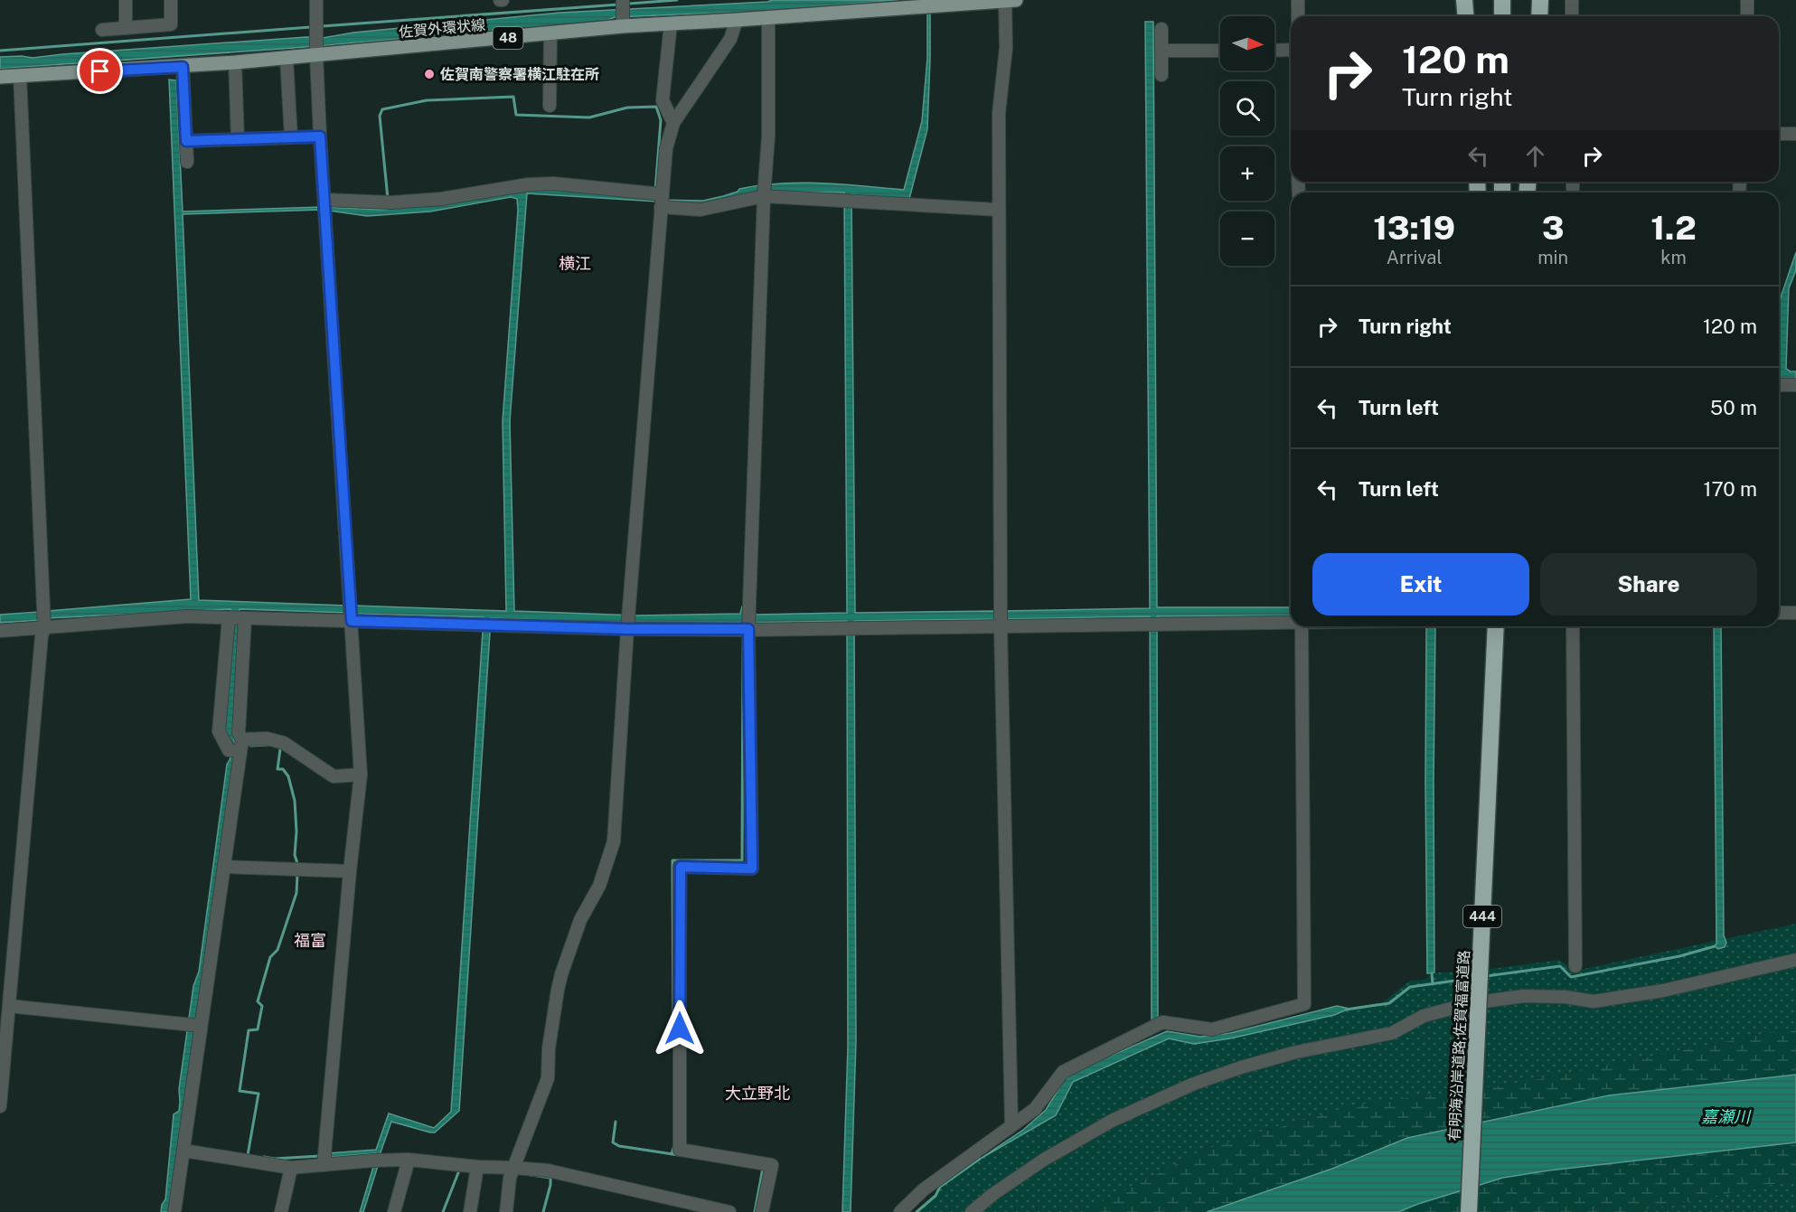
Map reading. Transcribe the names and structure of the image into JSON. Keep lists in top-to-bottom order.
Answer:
{
  "streets": {
    "highway": ["444", "有明海沿岸道路;佐賀福富道路"],
    "main road": ["佐賀外環状線", "48"]
  },
  "districts": ["横江", "福富", "大立野北"],
  "water": ["嘉瀬川"],
  "places": ["佐賀南警察署横江駐在所"],
  "north": "right",
  "page": {
    "map_buttons": ["+", "−"],
    "turn": ["120 m", "Turn right"],
    "eta": [
      "13:19",
      "Arrival",
      "3",
      "min",
      "1.2",
      "km"
    ],
    "list": [
      {
        "name": "Turn right",
        "value": "120 m"
      },
      {
        "name": "Turn left",
        "value": "50 m"
      },
      {
        "name": "Turn left",
        "value": "170 m"
      }
    ],
    "buttons": ["Exit", "Share"]
  }
}
